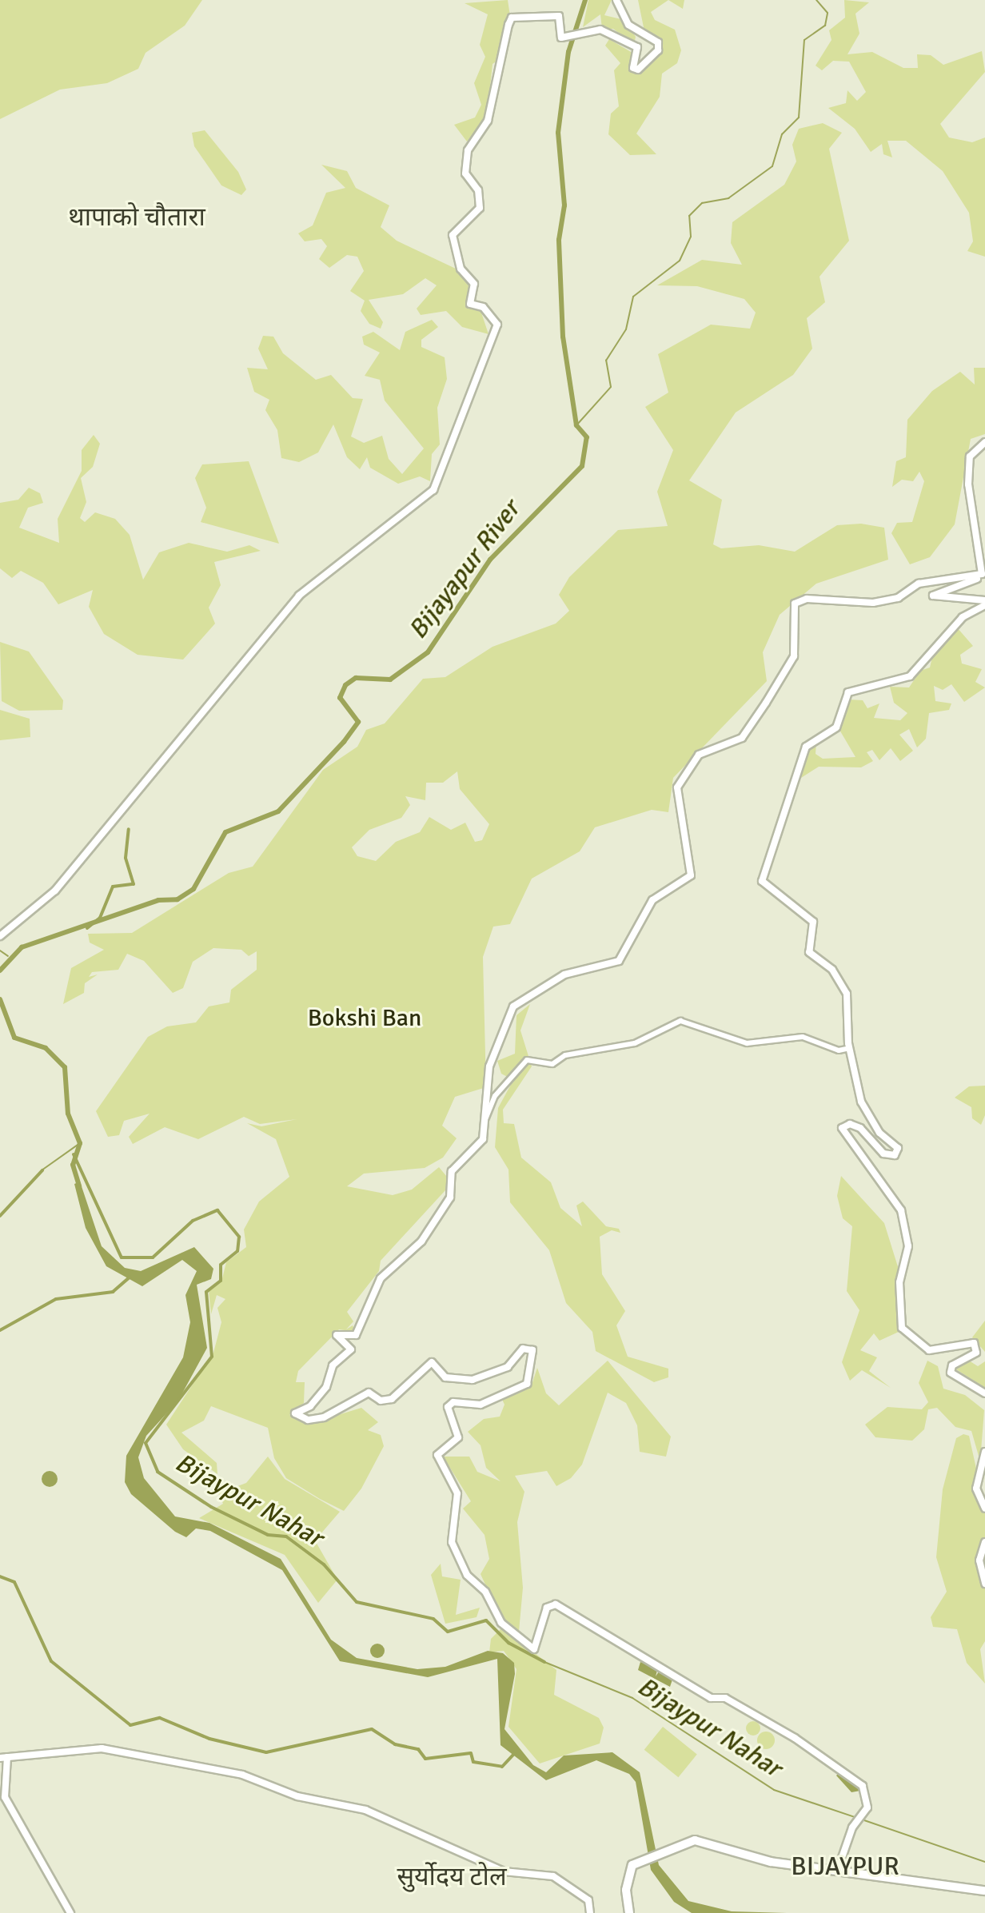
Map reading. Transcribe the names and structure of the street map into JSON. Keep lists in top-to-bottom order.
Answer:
{
  "districts": ["थापाको चौतारा", "BIJAYPUR", "सुर्योदय टोल"],
  "water": ["Bijayapur River", "Bijaypur Nahar"],
  "parks": ["Bokshi Ban"]
}
